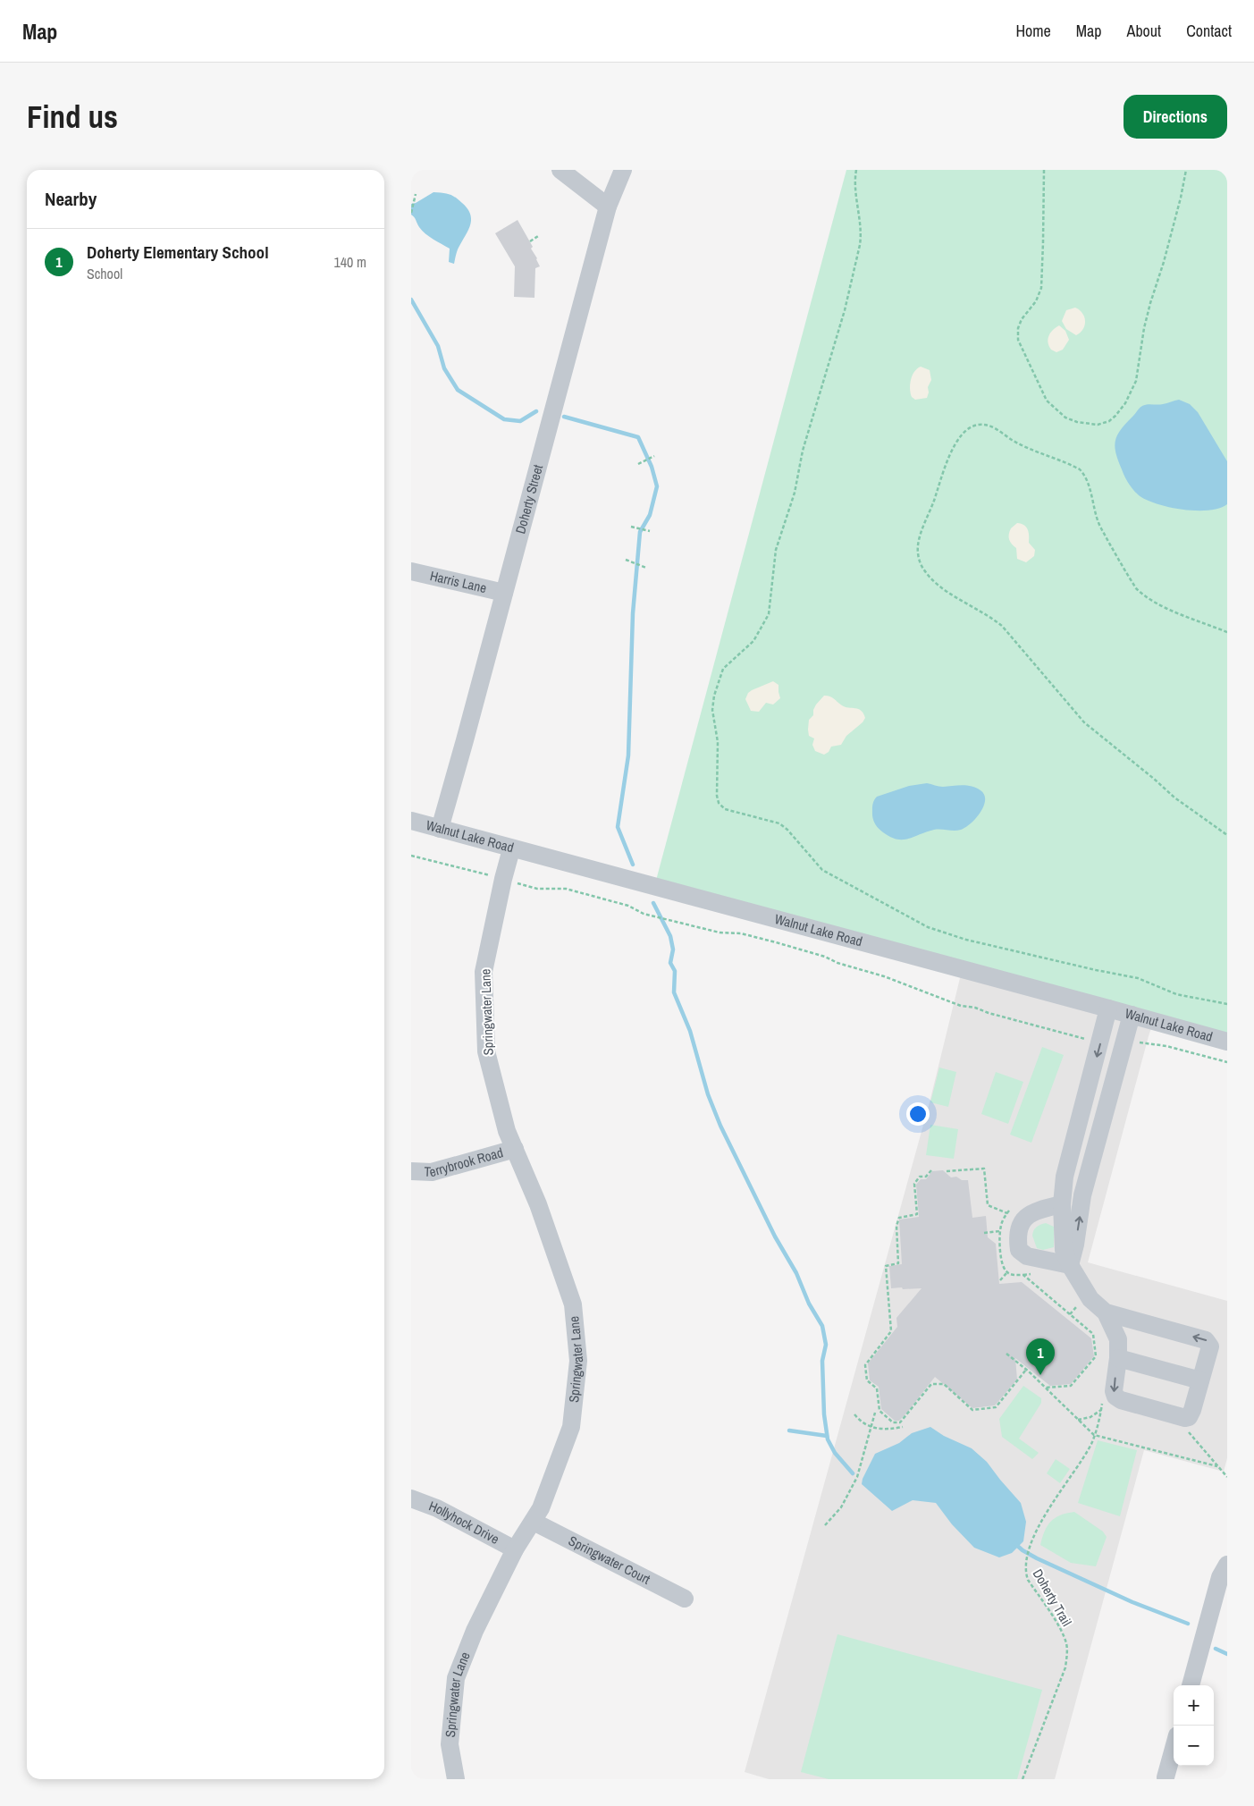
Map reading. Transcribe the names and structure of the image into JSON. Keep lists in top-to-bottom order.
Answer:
{
  "streets": {
    "street": [
      "Doherty Street",
      "Harris Lane",
      "Walnut Lake Road",
      "Springwater Lane",
      "Terrybrook Road",
      "Hollyhock Drive",
      "Springwater Court"
    ],
    "path": ["Doherty Trail"]
  },
  "crossings": [
    ["Doherty Street", "Harris Lane"],
    ["Doherty Street", "Walnut Lake Road"],
    ["Walnut Lake Road", "Springwater Lane"],
    ["Springwater Lane", "Terrybrook Road"],
    ["Springwater Lane", "Hollyhock Drive"],
    ["Springwater Lane", "Springwater Court"]
  ],
  "page": {
    "header": "Map",
    "nav": [
      "Home",
      "Map",
      "About",
      "Contact"
    ],
    "buttons": "Directions",
    "title": "Find us",
    "heading": "Nearby",
    "list": [
      {
        "mark": "1",
        "name": "Doherty Elementary School",
        "note": "School",
        "value": "140 m"
      }
    ],
    "pins": "1",
    "map_buttons": ["+", "−"]
  }
}
